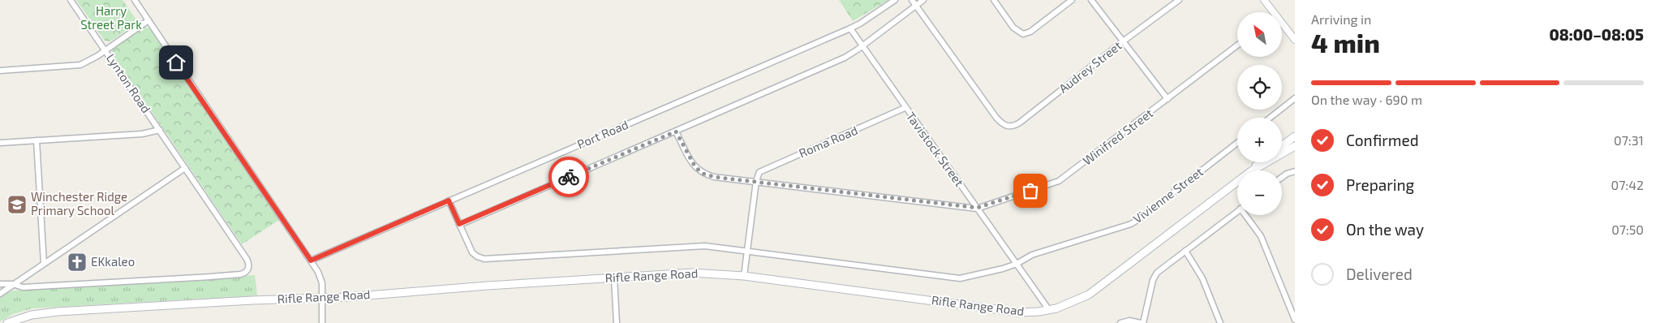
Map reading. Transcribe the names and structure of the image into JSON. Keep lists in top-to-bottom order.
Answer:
{
  "streets": {
    "main road": ["Rifle Range Road"],
    "street": [
      "Audrey Street",
      "Lynton Road",
      "Port Road",
      "Winifred Street",
      "Roma Road",
      "Tavistock Street",
      "Vivienne Street"
    ]
  },
  "crossings": [
    ["Port Road", "Tavistock Street"],
    ["Port Road", "Rifle Range Road"],
    ["Winifred Street", "Tavistock Street"],
    ["Roma Road", "Tavistock Street"],
    ["Tavistock Street", "Vivienne Street"],
    ["Tavistock Street", "Rifle Range Road"],
    ["Vivienne Street", "Rifle Range Road"]
  ],
  "parks": ["Harry Street Park"],
  "places": {
    "school or university": ["Winchester Ridge Primary School"],
    "church": ["EKkaleo"]
  },
  "north": "top left",
  "page": {
    "heading": ["4 min", "Arriving in", "08:00–08:05"],
    "map_buttons": ["+", "−"],
    "bar": "On the way · 690 m",
    "list": [
      ["Confirmed", "07:31"],
      ["Preparing", "07:42"],
      ["On the way", "07:50"],
      "Delivered"
    ]
  }
}
